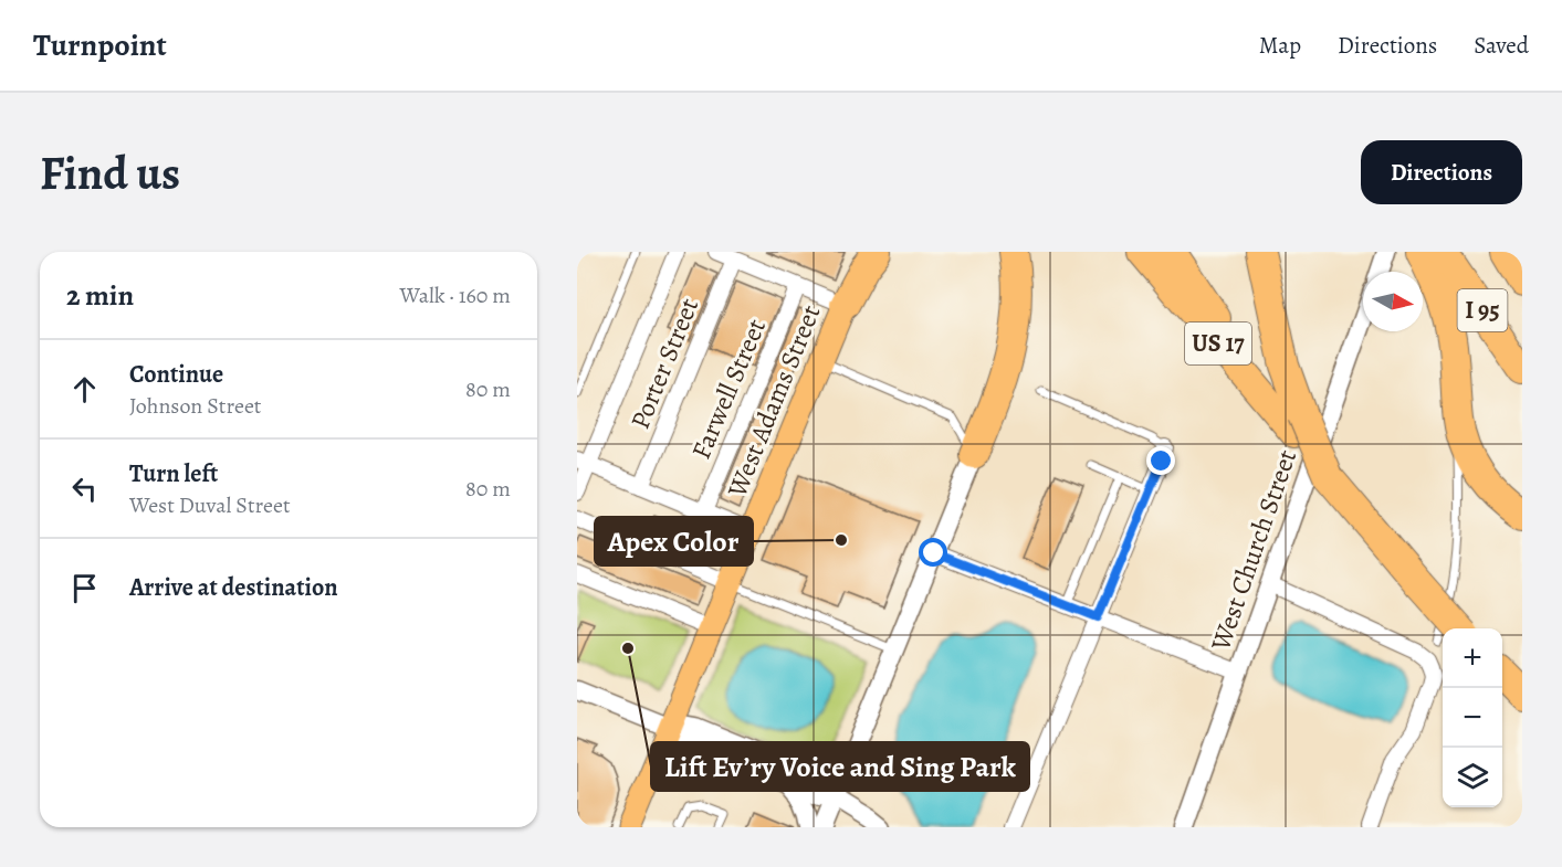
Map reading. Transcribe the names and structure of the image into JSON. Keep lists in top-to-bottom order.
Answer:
{
  "streets": {
    "highway": ["I 95", "US 17"],
    "main road": ["West Adams Street"],
    "street": ["Porter Street", "Farwell Street", "West Church Street"]
  },
  "places": ["Apex Color", "Lift Ev’ry Voice and Sing Park"],
  "north": "right",
  "page": {
    "header": "Turnpoint",
    "nav": ["Map", "Directions", "Saved"],
    "buttons": "Directions",
    "title": "Find us",
    "heading": ["2 min", "Walk · 160 m"],
    "list": [
      ["Continue", "Johnson Street", "80 m"],
      ["Turn left", "West Duval Street", "80 m"],
      "Arrive at destination"
    ],
    "map_buttons": ["+", "−"]
  }
}
